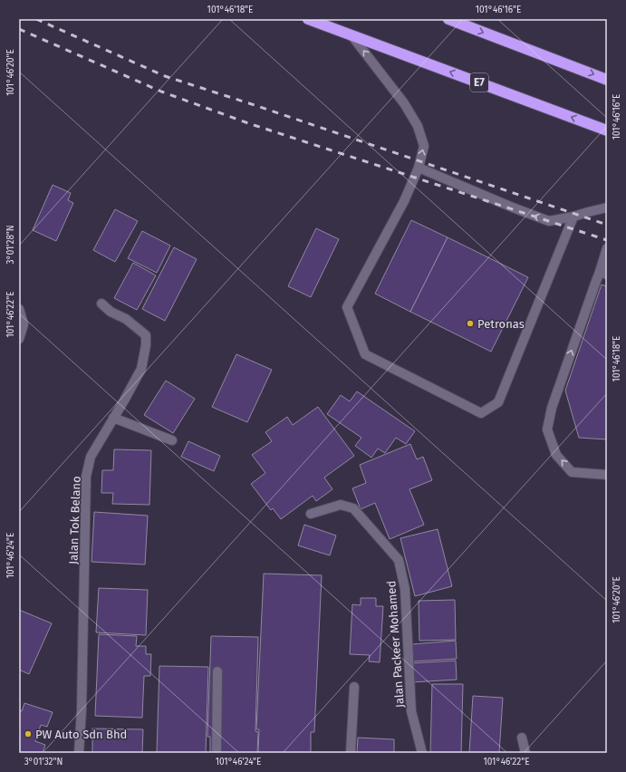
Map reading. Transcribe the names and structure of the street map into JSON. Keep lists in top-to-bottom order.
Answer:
{
  "streets": {
    "highway": ["E7"],
    "street": ["Jalan Tok Belano", "Jalan Packeer Mohamed"]
  },
  "places": ["Petronas", "PW Auto Sdn Bhd"],
  "coordinates": [
    "101°46'18\"E",
    "101°46'16\"E",
    "101°46'20\"E",
    "3°01'28\"N",
    "101°46'22\"E",
    "101°46'24\"E",
    "3°01'32\"N"
  ]
}
